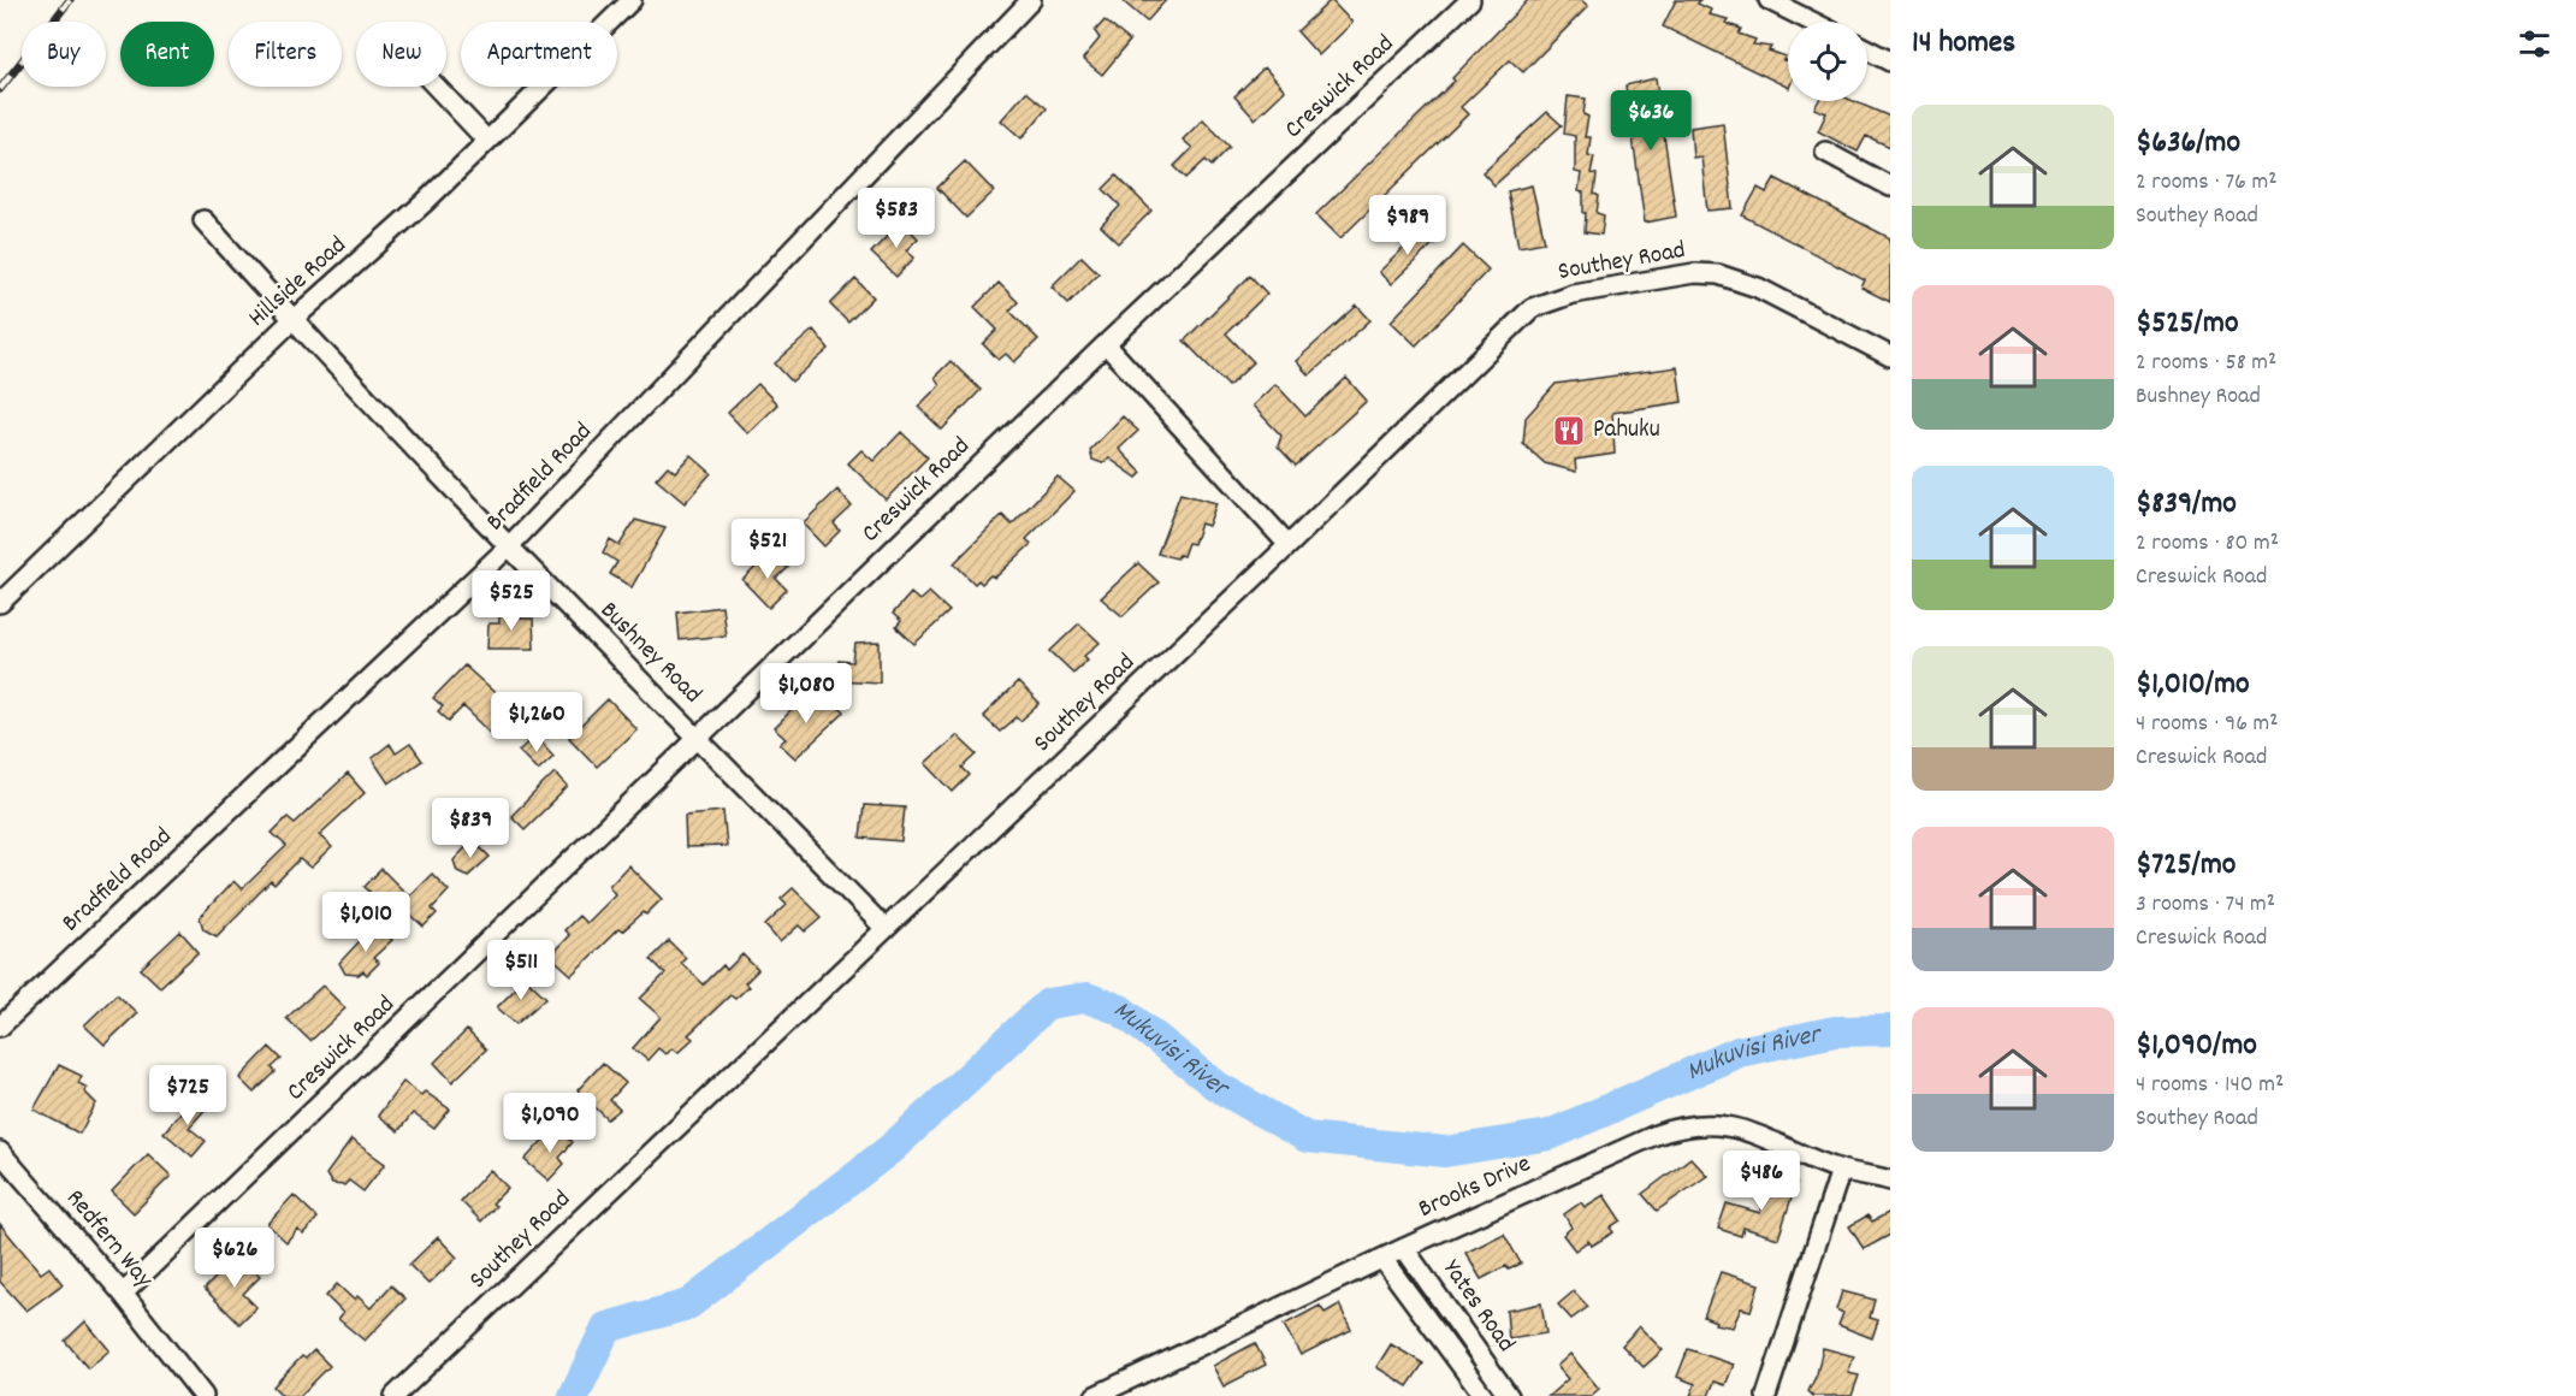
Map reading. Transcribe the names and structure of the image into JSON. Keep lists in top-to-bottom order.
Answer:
{
  "streets": {
    "street": [
      "Creswick Road",
      "Southey Road",
      "Hillside Road",
      "Bradfield Road",
      "Bushney Road",
      "Brooks Drive",
      "Redfern Way",
      "Yates Road"
    ]
  },
  "crossings": [
    ["Creswick Road", "Bushney Road"],
    ["Creswick Road", "Redfern Way"],
    ["Southey Road", "Bushney Road"],
    ["Hillside Road", "Bushney Road"],
    ["Bradfield Road", "Bushney Road"],
    ["Brooks Drive", "Yates Road"]
  ],
  "water": ["Mukuvisi River"],
  "places": {
    "restaurant": ["Pahuku"]
  },
  "page": {
    "heading": "14 homes",
    "chip": [
      "Buy",
      "Rent",
      "Filters",
      "New",
      "Apartment"
    ],
    "list": [
      {
        "name": "$636/mo",
        "note": "2 rooms · 76 m² · Southey Road"
      },
      {
        "name": "$525/mo",
        "note": "2 rooms · 58 m² · Bushney Road"
      },
      {
        "name": "$839/mo",
        "note": "2 rooms · 80 m² · Creswick Road"
      },
      {
        "name": "$1,010/mo",
        "note": "4 rooms · 96 m² · Creswick Road"
      },
      {
        "name": "$725/mo",
        "note": "3 rooms · 74 m² · Creswick Road"
      },
      {
        "name": "$1,090/mo",
        "note": "4 rooms · 140 m² · Southey Road"
      }
    ],
    "price": [
      "$636",
      "$583",
      "$989",
      "$521",
      "$525",
      "$1,080",
      "$1,260",
      "$839",
      "$1,010",
      "$511",
      "$725",
      "$1,090",
      "$486",
      "$626"
    ]
  }
}
